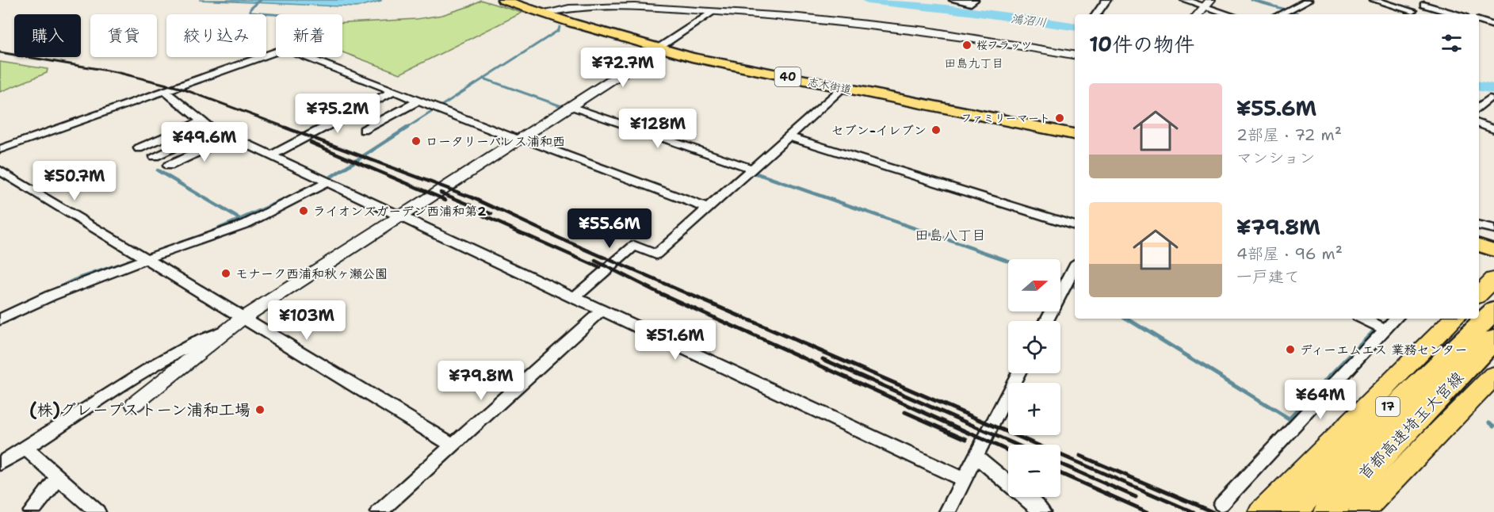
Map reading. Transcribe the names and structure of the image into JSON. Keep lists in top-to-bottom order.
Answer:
{
  "streets": {
    "highway": ["17", "首都高速埼玉大宮線"],
    "main road": ["40", "志木街道"]
  },
  "districts": ["田島九丁目", "田島八丁目"],
  "water": ["鴻沼川"],
  "places": [
    "桜フラッツ",
    "ファミリーマート",
    "セブン-イレブン",
    "ロータリーパレス浦和西",
    "ライオンズガーデン西浦和第2",
    "モナーク西浦和秋ヶ瀬公園",
    "ディーエムエス 業務センター",
    "(株)グレープストーン浦和工場"
  ],
  "north": "right",
  "page": {
    "chip": [
      "購入",
      "賃貸",
      "絞り込み",
      "新着"
    ],
    "heading": "10件の物件",
    "price": [
      "¥72.7M",
      "¥75.2M",
      "¥128M",
      "¥49.6M",
      "¥50.7M",
      "¥55.6M",
      "¥103M",
      "¥51.6M",
      "¥79.8M",
      "¥64M"
    ],
    "list": [
      {
        "name": "¥55.6M",
        "note": "2部屋 · 72 m² · マンション"
      },
      {
        "name": "¥79.8M",
        "note": "4部屋 · 96 m² · 一戸建て"
      }
    ],
    "map_buttons": ["+", "−"]
  }
}
